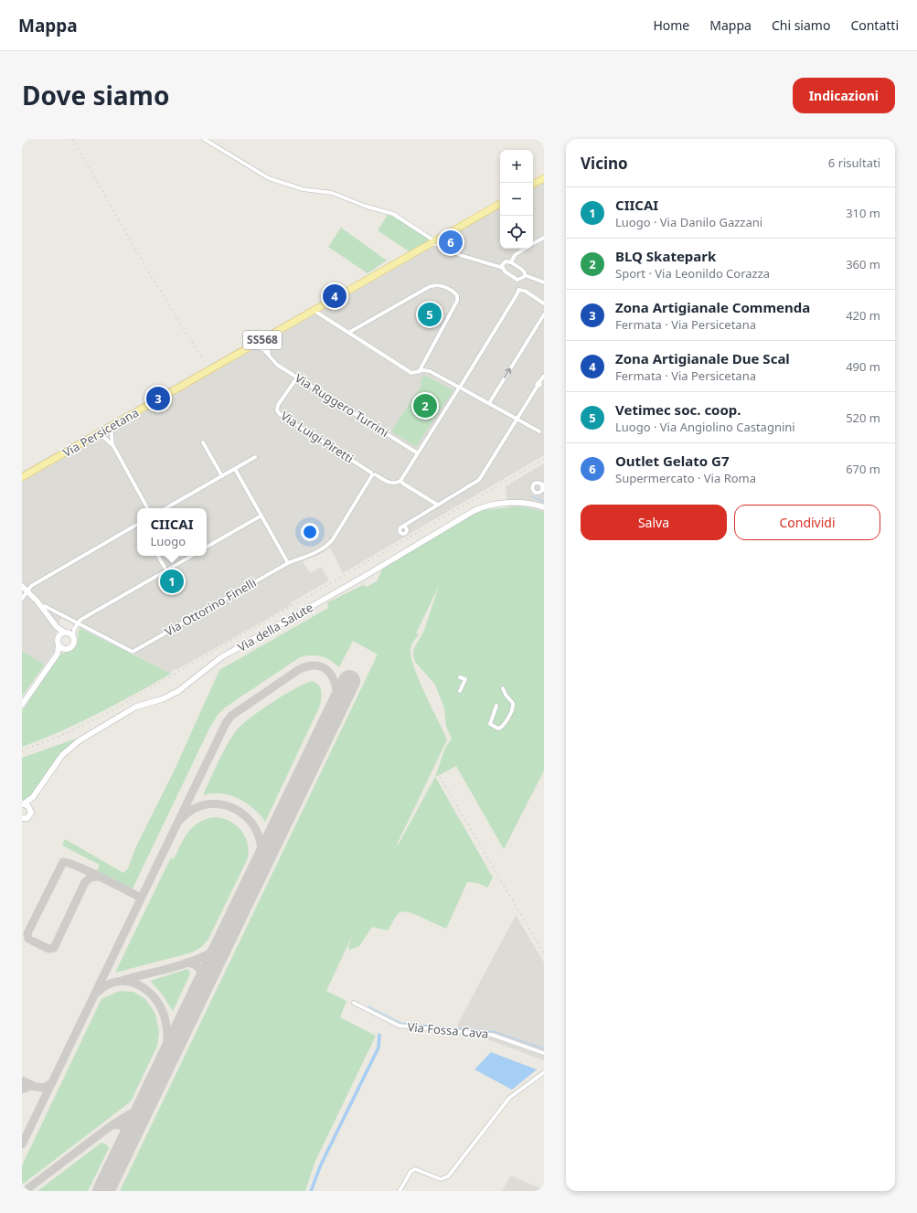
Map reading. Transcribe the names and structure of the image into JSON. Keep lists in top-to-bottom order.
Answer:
{
  "streets": {
    "main road": ["SS568", "Via Persicetana"],
    "street": [
      "Via Ruggero Turrini",
      "Via Luigi Piretti",
      "Via Ottorino Finelli",
      "Via della Salute",
      "Via Fossa Cava"
    ]
  },
  "crossings": [
    ["Via Ruggero Turrini", "Via Persicetana"],
    ["Via Ruggero Turrini", "Via Luigi Piretti"],
    ["Via Luigi Piretti", "Via Ottorino Finelli"]
  ],
  "page": {
    "header": "Mappa",
    "nav": [
      "Home",
      "Mappa",
      "Chi siamo",
      "Contatti"
    ],
    "title": "Dove siamo",
    "buttons": [
      "Indicazioni",
      ["Salva", "Condividi"]
    ],
    "heading": ["Vicino", "6 risultati"],
    "map_buttons": ["+", "−"],
    "list": [
      {
        "mark": "1",
        "name": "CIICAI",
        "note": "Luogo · Via Danilo Gazzani",
        "value": "310 m"
      },
      {
        "mark": "2",
        "name": "BLQ Skatepark",
        "note": "Sport · Via Leonildo Corazza",
        "value": "360 m"
      },
      {
        "mark": "3",
        "name": "Zona Artigianale Commenda",
        "note": "Fermata · Via Persicetana",
        "value": "420 m"
      },
      {
        "mark": "4",
        "name": "Zona Artigianale Due Scal",
        "note": "Fermata · Via Persicetana",
        "value": "490 m"
      },
      {
        "mark": "5",
        "name": "Vetimec soc. coop.",
        "note": "Luogo · Via Angiolino Castagnini",
        "value": "520 m"
      },
      {
        "mark": "6",
        "name": "Outlet Gelato G7",
        "note": "Supermercato · Via Roma",
        "value": "670 m"
      }
    ],
    "pins": [
      "6",
      "4",
      "5",
      "3",
      "2",
      "1"
    ],
    "popup": ["CIICAI", "Luogo"]
  }
}
